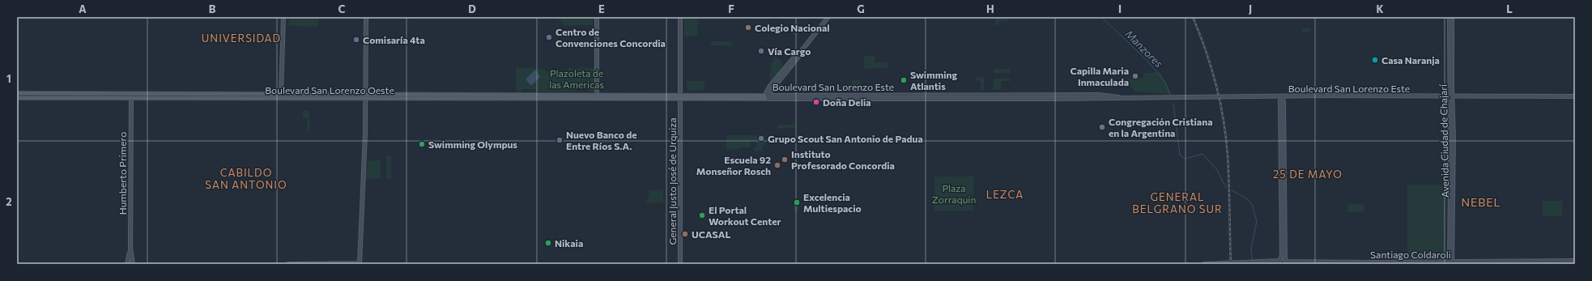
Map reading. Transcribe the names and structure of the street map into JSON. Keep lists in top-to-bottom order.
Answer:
{
  "streets": {
    "main road": [
      "Boulevard San Lorenzo Este",
      "Boulevard San Lorenzo Oeste",
      "Avenida Ciudad de Chajarí",
      "Humberto Primero",
      "General Justo José de Urquiza",
      "Santiago Coldaroli"
    ]
  },
  "crossings": [
    ["Boulevard San Lorenzo Este", "Boulevard San Lorenzo Oeste"],
    ["Boulevard San Lorenzo Este", "Avenida Ciudad de Chajarí"],
    ["Boulevard San Lorenzo Este", "General Justo José de Urquiza"],
    ["Boulevard San Lorenzo Oeste", "Humberto Primero"],
    ["Avenida Ciudad de Chajarí", "Santiago Coldaroli"]
  ],
  "districts": [
    "UNIVERSIDAD",
    "CABILDO SAN ANTONIO",
    "25 DE MAYO",
    "LEZCA",
    "GENERAL BELGRANO SUR",
    "NEBEL"
  ],
  "water": ["Manzores"],
  "parks": ["Plazoleta de las Americas", "Plaza Zorraquín"],
  "places": [
    "Colegio Nacional",
    "Centro de Convenciones Concordia",
    "Comisaría 4ta",
    "Vía Cargo",
    "Casa Naranja",
    "Capilla Maria Inmaculada",
    "Swimming Atlantis",
    "Doña Delia",
    "Congregación Cristiana en la Argentina",
    "Grupo Scout San Antonio de Padua",
    "Nuevo Banco de Entre Ríos S.A.",
    "Swimming Olympus",
    "Instituto Profesorado Concordia",
    "Escuela 92 Monseñor Rosch",
    "Excelencia Multiespacio",
    "El Portal Workout Center",
    "UCASAL",
    "Nikaia"
  ],
  "grid": {
    "columns": [
      "A",
      "B",
      "C",
      "D",
      "E",
      "F",
      "G",
      "H",
      "I",
      "J",
      "K",
      "L"
    ],
    "rows": ["1", "2"]
  }
}
